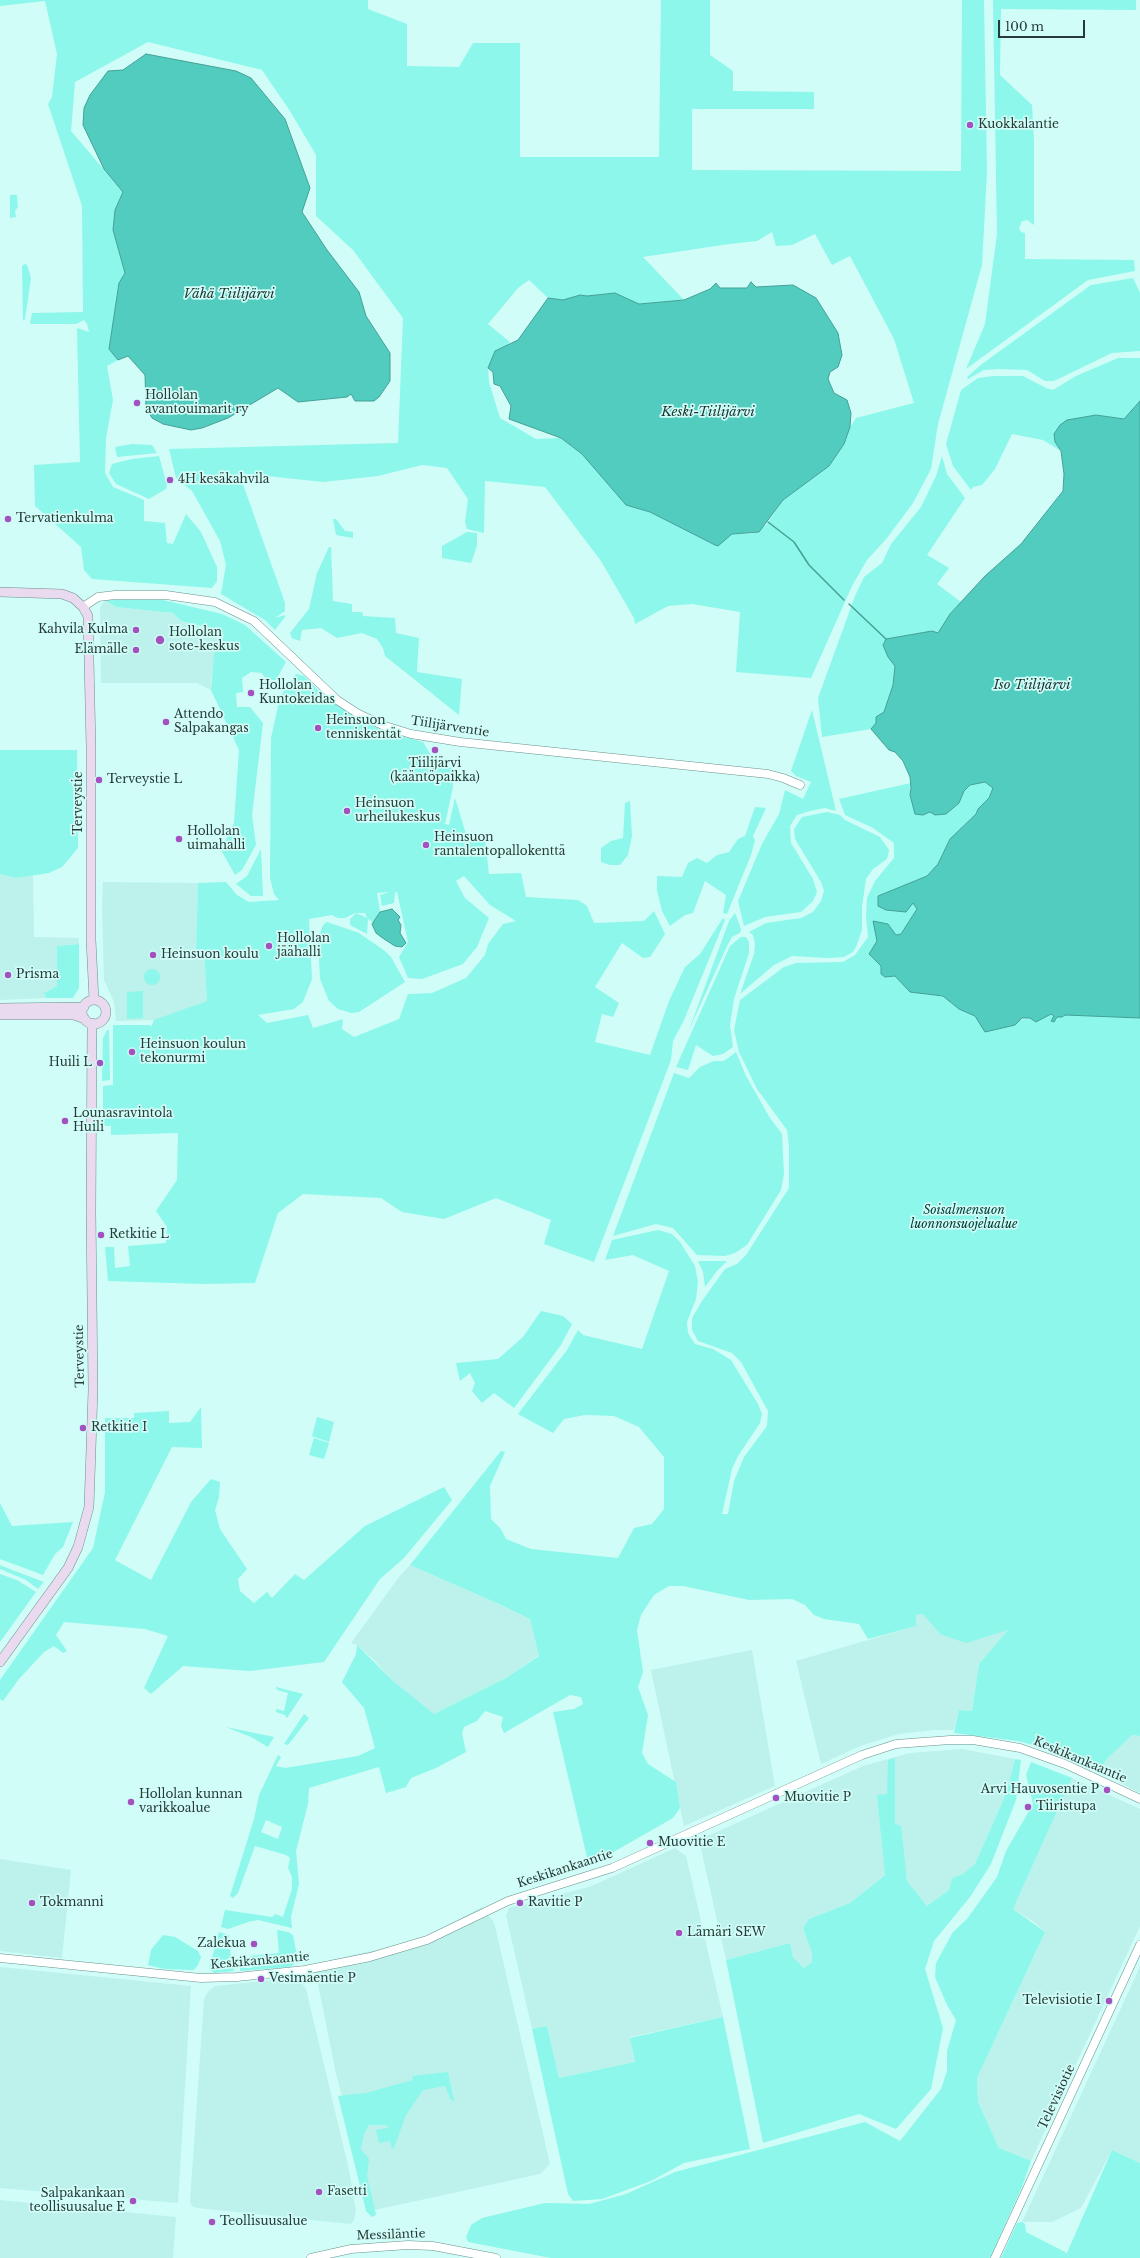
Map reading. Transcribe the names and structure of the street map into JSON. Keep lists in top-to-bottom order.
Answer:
{
  "streets": {
    "main road": ["Terveystie"],
    "street": [
      "Tiilijärventie",
      "Keskikankaantie",
      "Televisiotie",
      "Messiläntie"
    ]
  },
  "crossings": [
    ["Tiilijärventie", "Terveystie"]
  ],
  "water": ["Vähä Tiilijärvi", "Keski-Tiilijärvi", "Iso Tiilijärvi"],
  "parks": ["Soisalmensuon luonnonsuojelualue"],
  "places": [
    "Kuokkalantie",
    "Hollolan avantouimarit ry",
    "4H kesäkahvila",
    "Tervatienkulma",
    "Kahvila Kulma",
    "Hollolan sote-keskus",
    "Elämälle",
    "Hollolan Kuntokeidas",
    "Attendo Salpakangas",
    "Heinsuon tenniskentät",
    "Tiilijärvi (kääntöpaikka)",
    "Terveystie L",
    "Heinsuon urheilukeskus",
    "Hollolan uimahalli",
    "Heinsuon rantalentopallokenttä",
    "Hollolan jäähalli",
    "Heinsuon koulu",
    "Prisma",
    "Heinsuon koulun tekonurmi",
    "Huili L",
    "Lounasravintola Huili",
    "Retkitie L",
    "Retkitie I",
    "Arvi Hauvosentie P",
    "Muovitie P",
    "Hollolan kunnan varikkoalue",
    "Tiiristupa",
    "Muovitie E",
    "Tokmanni",
    "Ravitie P",
    "Lämäri SEW",
    "Zalekua",
    "Vesimäentie P",
    "Televisiotie I",
    "Fasetti",
    "Salpakankaan teollisuusalue E",
    "Teollisuusalue"
  ],
  "scale_bar": "100 m"
}
